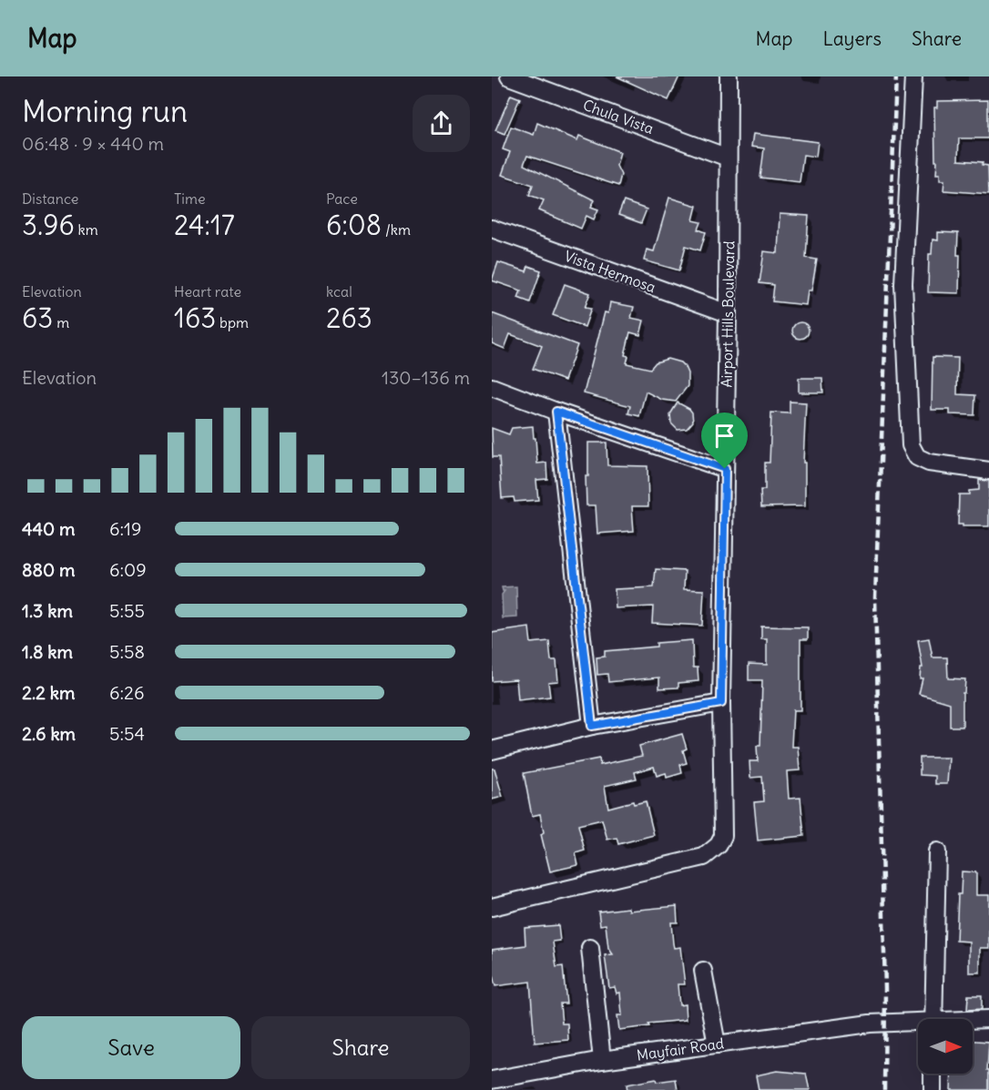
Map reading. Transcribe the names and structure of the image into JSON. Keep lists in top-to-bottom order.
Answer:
{
  "streets": {
    "street": [
      "Chula Vista",
      "Vista Hermosa",
      "Airport Hills Boulevard",
      "Mayfair Road"
    ]
  },
  "crossings": [
    ["Chula Vista", "Airport Hills Boulevard"],
    ["Vista Hermosa", "Airport Hills Boulevard"]
  ],
  "north": "right",
  "page": {
    "header": "Map",
    "nav": ["Map", "Layers", "Share"],
    "heading": ["Morning run", "06:48 · 9 × 440 m"],
    "stats": [
      ["Distance", "3.96 km"],
      ["Time", "24:17"],
      ["Pace", "6:08 /km"],
      ["Elevation", "63 m"],
      ["Heart rate", "163 bpm"],
      ["kcal", "263"]
    ],
    "chart": ["Elevation", "130–136 m"],
    "list": [
      {
        "name": "440 m",
        "note": "6:19"
      },
      {
        "name": "880 m",
        "note": "6:09"
      },
      {
        "name": "1.3 km",
        "note": "5:55"
      },
      {
        "name": "1.8 km",
        "note": "5:58"
      },
      {
        "name": "2.2 km",
        "note": "6:26"
      },
      {
        "name": "2.6 km",
        "note": "5:54"
      }
    ],
    "buttons": ["Save", "Share"]
  }
}
